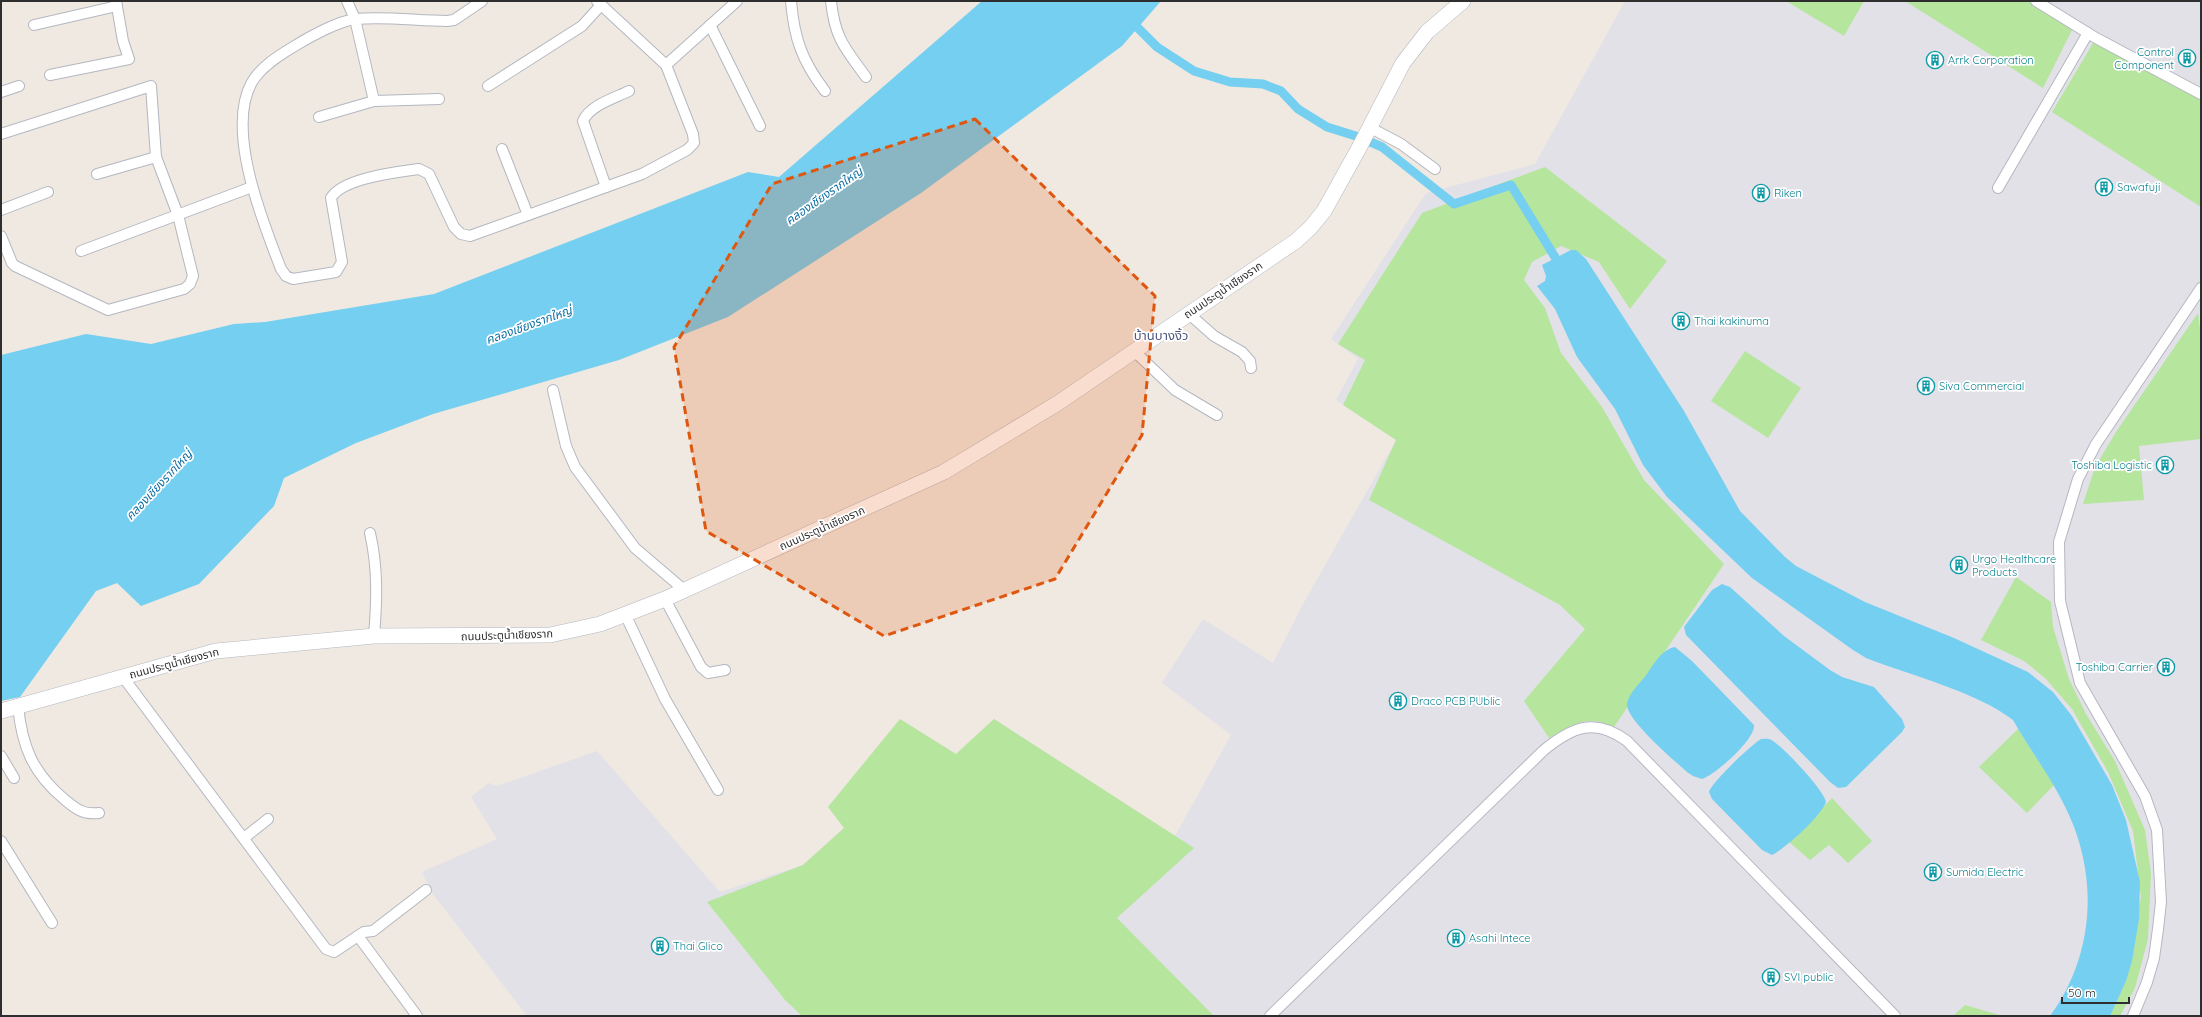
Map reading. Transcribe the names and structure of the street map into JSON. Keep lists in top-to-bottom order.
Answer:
{
  "streets": {
    "street": ["ถนนประตูน้ำเชียงราก"]
  },
  "districts": ["บ้านบางงิ้ว"],
  "water": ["คลองเชียงรากใหญ่"],
  "places": {
    "building": [
      "Control Component",
      "Arrk Corporation",
      "Sawafuji",
      "Riken",
      "Thai kakinuma",
      "Siva Commercial",
      "Toshiba Logistic",
      "Urgo Healthcare Products",
      "Toshiba Carrier",
      "Draco PCB PUblic",
      "Sumida Electric",
      "Asahi Intece",
      "Thai Glico",
      "SVI public"
    ]
  },
  "scale_bar": "50 m"
}
